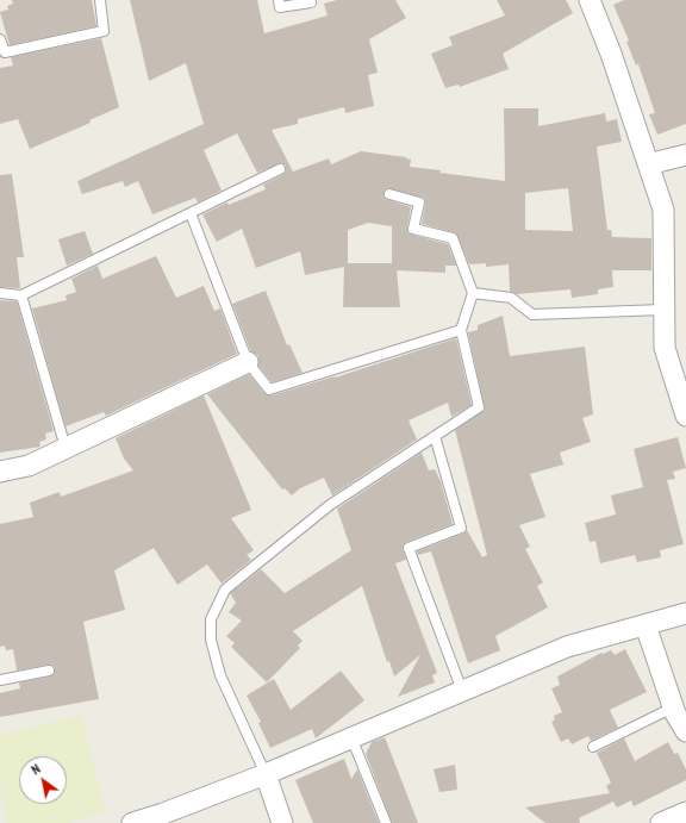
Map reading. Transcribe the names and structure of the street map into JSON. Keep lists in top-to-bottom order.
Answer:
{
  "north": "top left"
}
